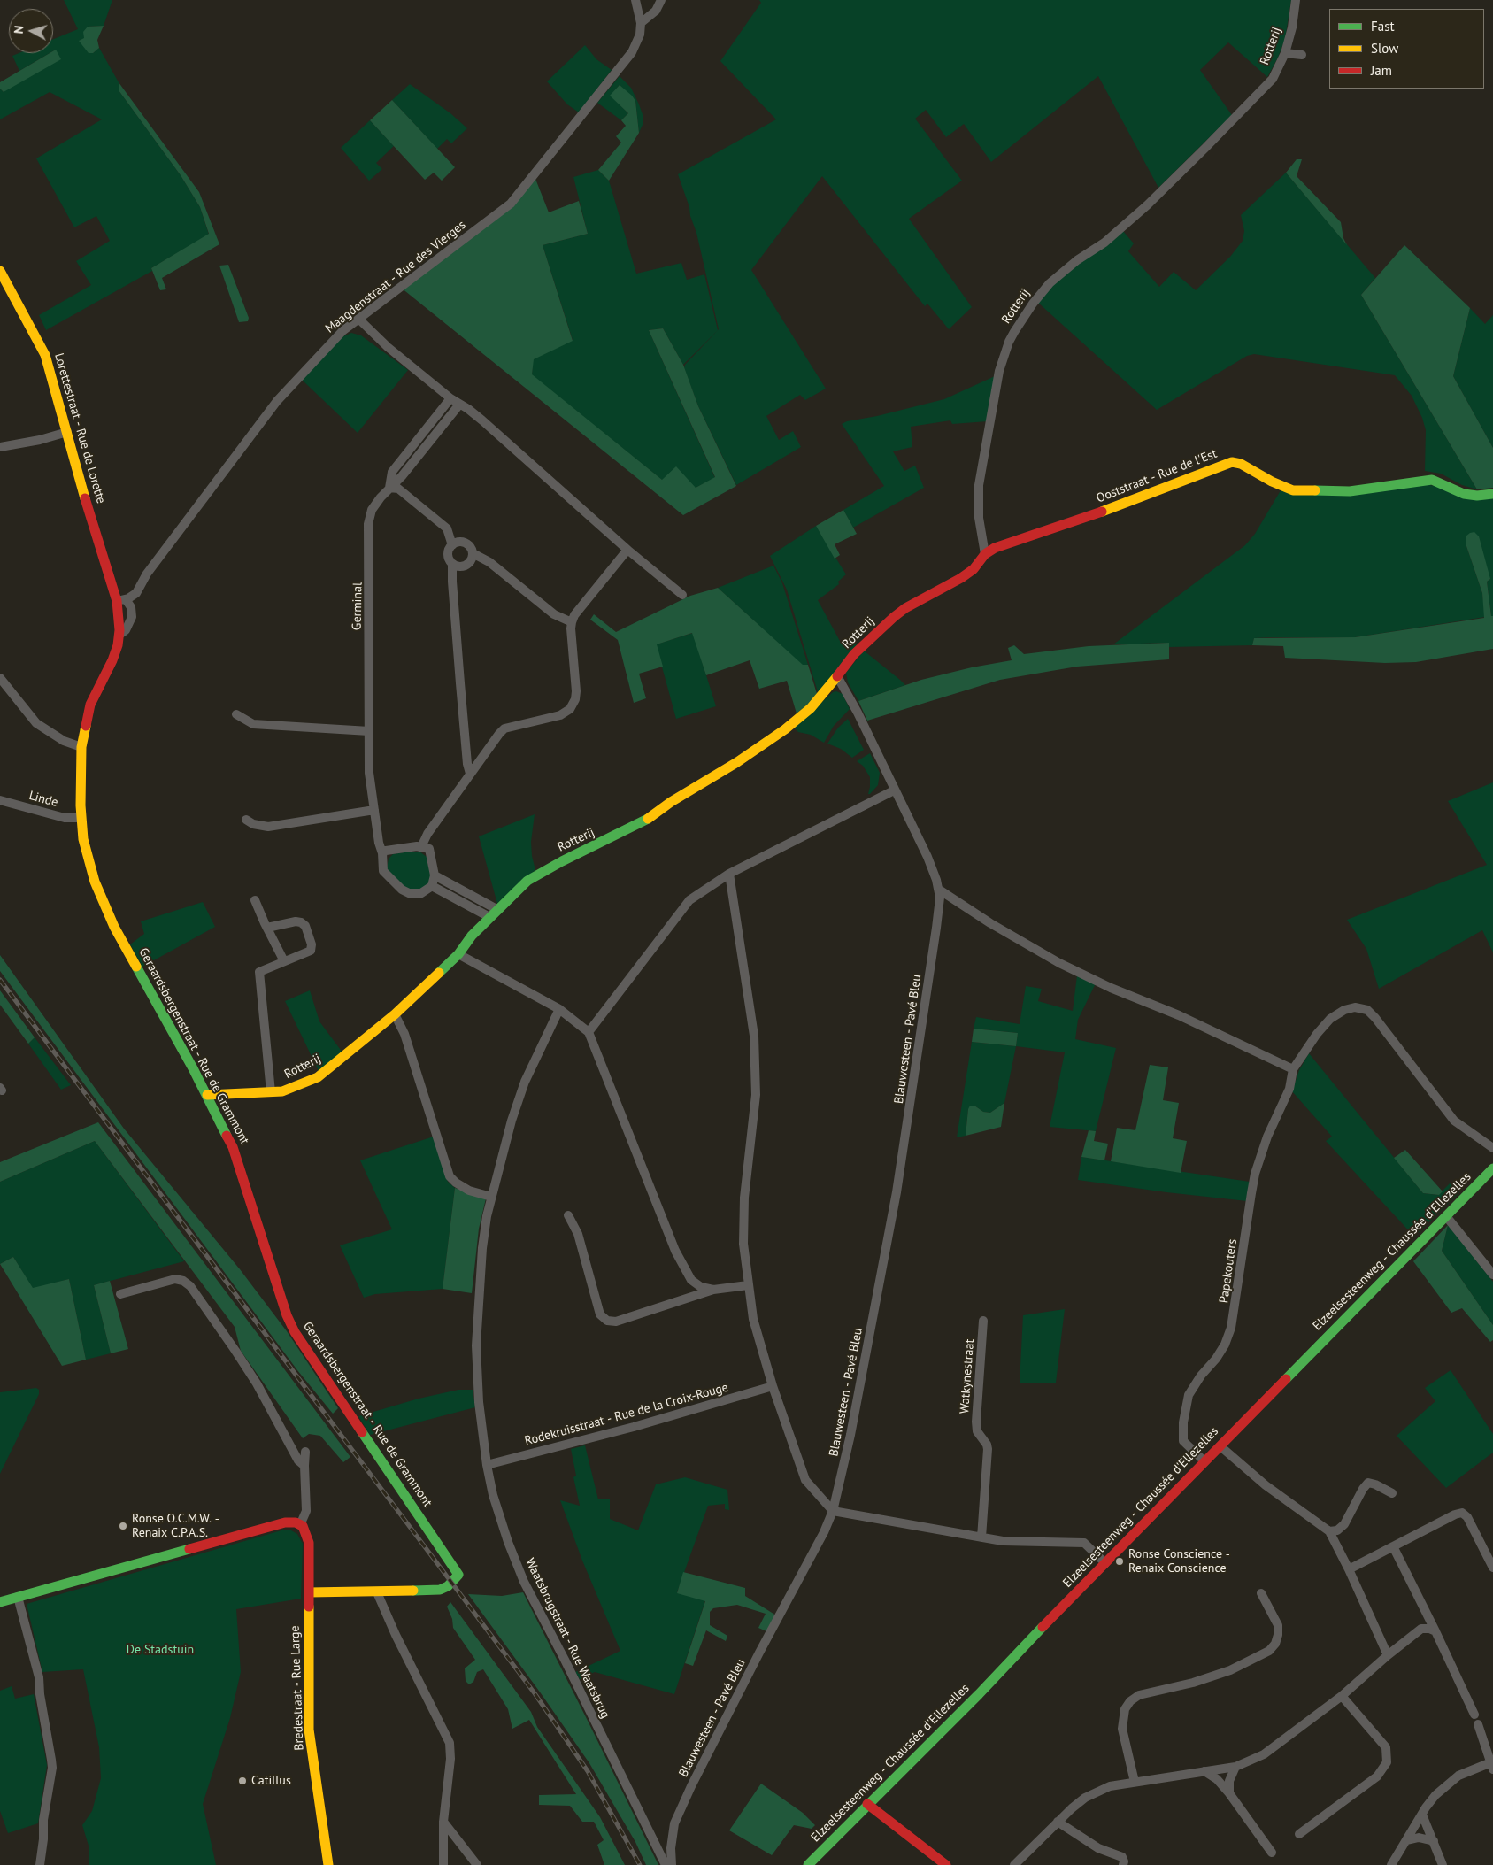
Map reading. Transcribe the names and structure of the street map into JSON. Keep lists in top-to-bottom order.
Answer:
{
  "streets": {
    "street": [
      "Rotterij",
      "Maagdenstraat - Rue des Vierges",
      "Lorettestraat - Rue de Lorette",
      "Ooststraat - Rue de l'Est",
      "Germinal",
      "Linde",
      "Blauwesteen - Pavé Bleu",
      "Geraardsbergenstraat - Rue de Grammont",
      "Elzeelsesteenweg - Chaussée d'Ellezelles",
      "Papekouters",
      "Watkynestraat",
      "Rodekruisstraat - Rue de la Croix-Rouge",
      "Waatsbrugstraat - Rue Waatsbrug",
      "Bredestraat - Rue Large"
    ]
  },
  "crossings": [
    ["Rotterij", "Ooststraat - Rue de l'Est"],
    ["Rotterij", "Geraardsbergenstraat - Rue de Grammont"],
    ["Maagdenstraat - Rue des Vierges", "Lorettestraat - Rue de Lorette"],
    ["Lorettestraat - Rue de Lorette", "Geraardsbergenstraat - Rue de Grammont"],
    ["Linde", "Geraardsbergenstraat - Rue de Grammont"],
    ["Elzeelsesteenweg - Chaussée d'Ellezelles", "Papekouters"],
    ["Rodekruisstraat - Rue de la Croix-Rouge", "Waatsbrugstraat - Rue Waatsbrug"]
  ],
  "parks": ["De Stadstuin"],
  "places": ["Ronse O.C.M.W. - Renaix C.P.A.S.", "Ronse Conscience - Renaix Conscience", "Catillus"],
  "legend": ["Fast", "Slow", "Jam"],
  "north": "left"
}
